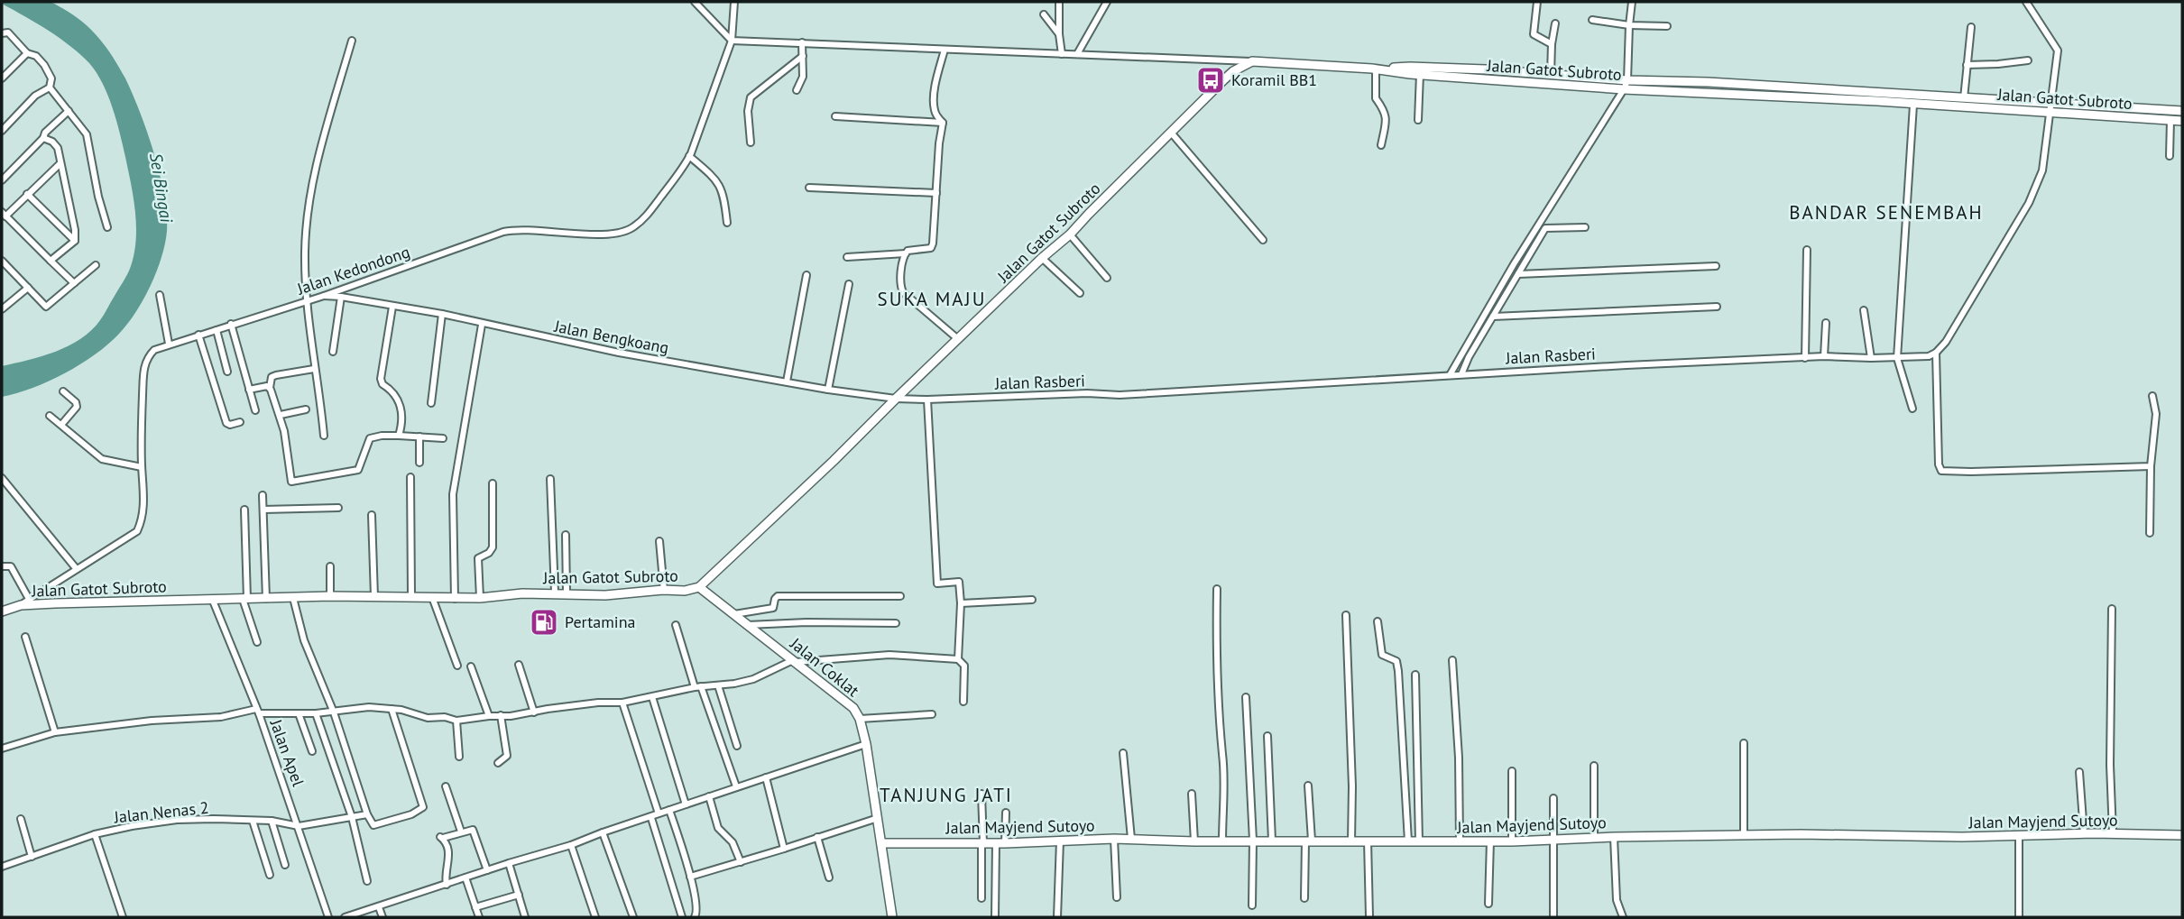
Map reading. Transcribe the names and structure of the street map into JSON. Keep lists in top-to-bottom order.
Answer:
{
  "streets": {
    "main road": ["Jalan Gatot Subroto", "Jalan Coklat", "Jalan Mayjend Sutoyo"],
    "street": [
      "Jalan Kedondong",
      "Jalan Bengkoang",
      "Jalan Rasberi",
      "Jalan Apel",
      "Jalan Nenas 2"
    ]
  },
  "crossings": [
    ["Jalan Gatot Subroto", "Jalan Kedondong"],
    ["Jalan Gatot Subroto", "Jalan Bengkoang"],
    ["Jalan Gatot Subroto", "Jalan Rasberi"],
    ["Jalan Gatot Subroto", "Jalan Coklat"],
    ["Jalan Gatot Subroto", "Jalan Apel"],
    ["Jalan Kedondong", "Jalan Bengkoang"],
    ["Jalan Bengkoang", "Jalan Rasberi"],
    ["Jalan Coklat", "Jalan Mayjend Sutoyo"],
    ["Jalan Apel", "Jalan Nenas 2"]
  ],
  "districts": ["BANDAR SENEMBAH", "SUKA MAJU", "TANJUNG JATI"],
  "water": ["Sei Bingai"],
  "places": {
    "bus stop": ["Koramil BB1"],
    "fuel station": ["Pertamina"]
  }
}
